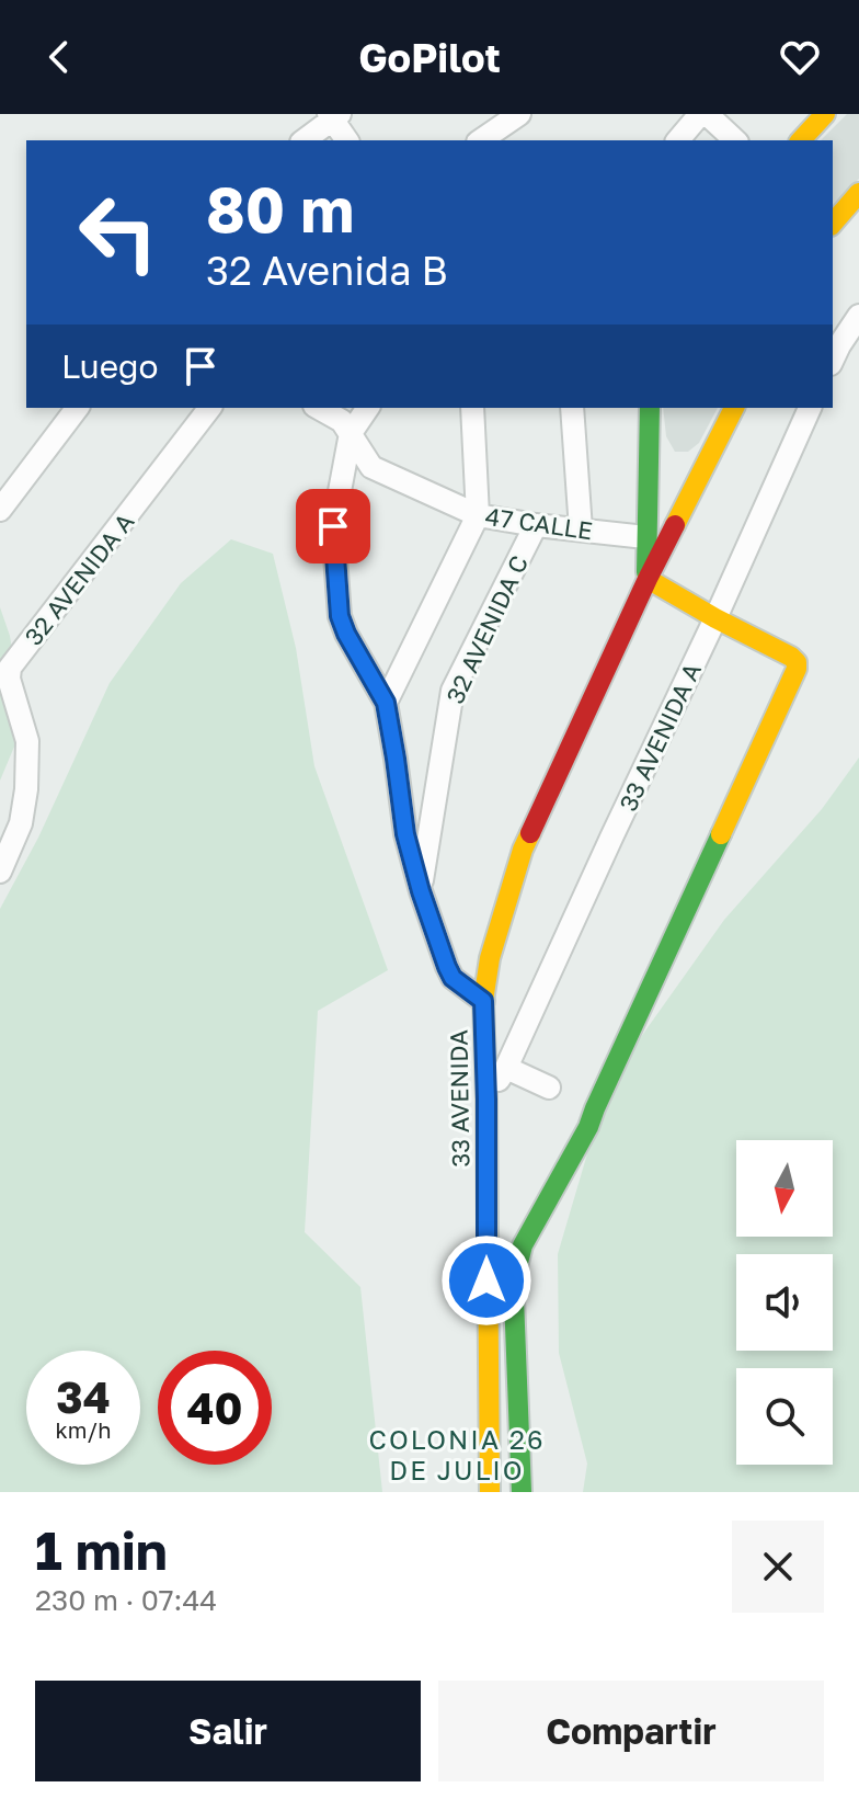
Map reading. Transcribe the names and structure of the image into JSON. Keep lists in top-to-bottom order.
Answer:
{
  "streets": {
    "street": [
      "47 CALLE",
      "32 AVENIDA A",
      "32 AVENIDA C",
      "33 AVENIDA A",
      "33 AVENIDA"
    ]
  },
  "crossings": [
    ["47 CALLE", "32 AVENIDA C"],
    ["47 CALLE", "33 AVENIDA"],
    ["33 AVENIDA A", "33 AVENIDA"]
  ],
  "districts": ["COLONIA 26 DE JULIO"],
  "north": "bottom",
  "page": {
    "header": "GoPilot",
    "turn": ["80 m", "32 Avenida B"],
    "then": "Luego",
    "speed": "34 km/h",
    "limit": "40",
    "heading": ["1 min", "230 m · 07:44"],
    "buttons": ["Salir", "Compartir"]
  }
}
